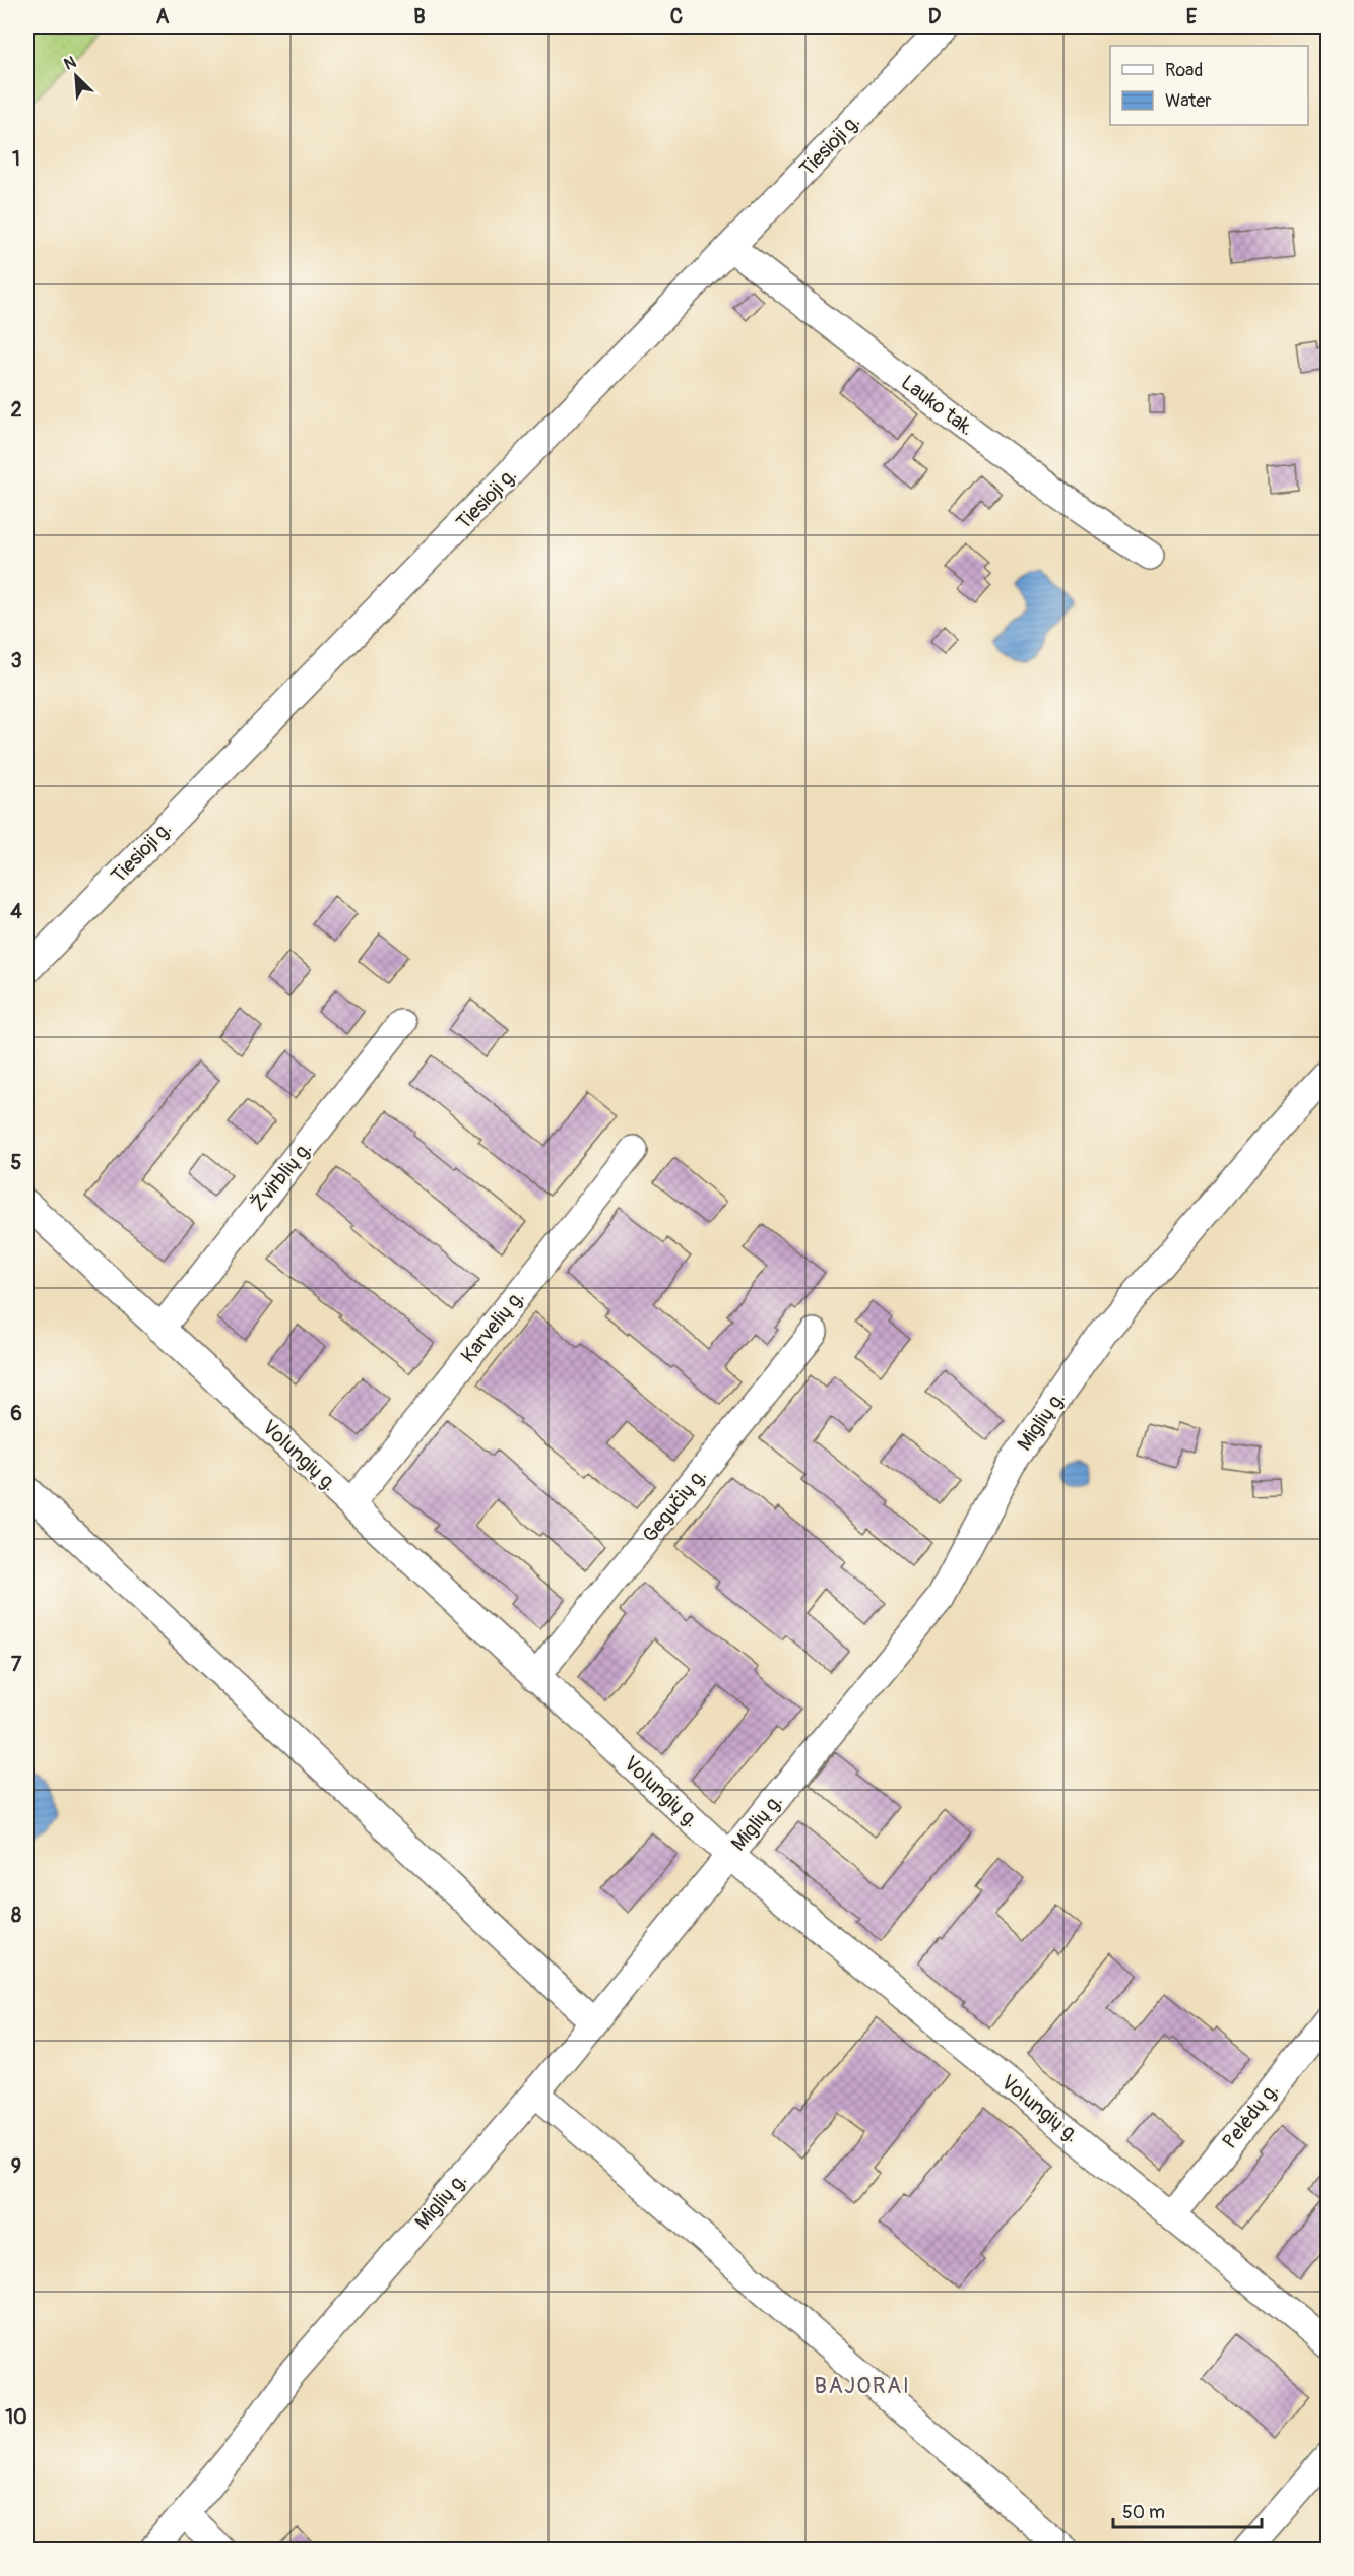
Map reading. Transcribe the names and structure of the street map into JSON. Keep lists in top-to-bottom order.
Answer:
{
  "streets": {
    "street": [
      "Tiesioji g.",
      "Lauko tak.",
      "Žvirblių g.",
      "Karvelių g.",
      "Miglių g.",
      "Volungių g.",
      "Gegučių g.",
      "Pelėdų g."
    ]
  },
  "crossings": [
    ["Tiesioji g.", "Lauko tak."],
    ["Žvirblių g.", "Volungių g."],
    ["Karvelių g.", "Volungių g."],
    ["Miglių g.", "Volungių g."],
    ["Volungių g.", "Gegučių g."],
    ["Volungių g.", "Pelėdų g."]
  ],
  "districts": ["BAJORAI"],
  "legend": ["Road", "Water"],
  "scale_bar": "50 m",
  "north": "top left",
  "grid": {
    "columns": [
      "A",
      "B",
      "C",
      "D",
      "E"
    ],
    "rows": [
      "1",
      "2",
      "3",
      "4",
      "5",
      "6",
      "7",
      "8",
      "9",
      "10"
    ]
  }
}
